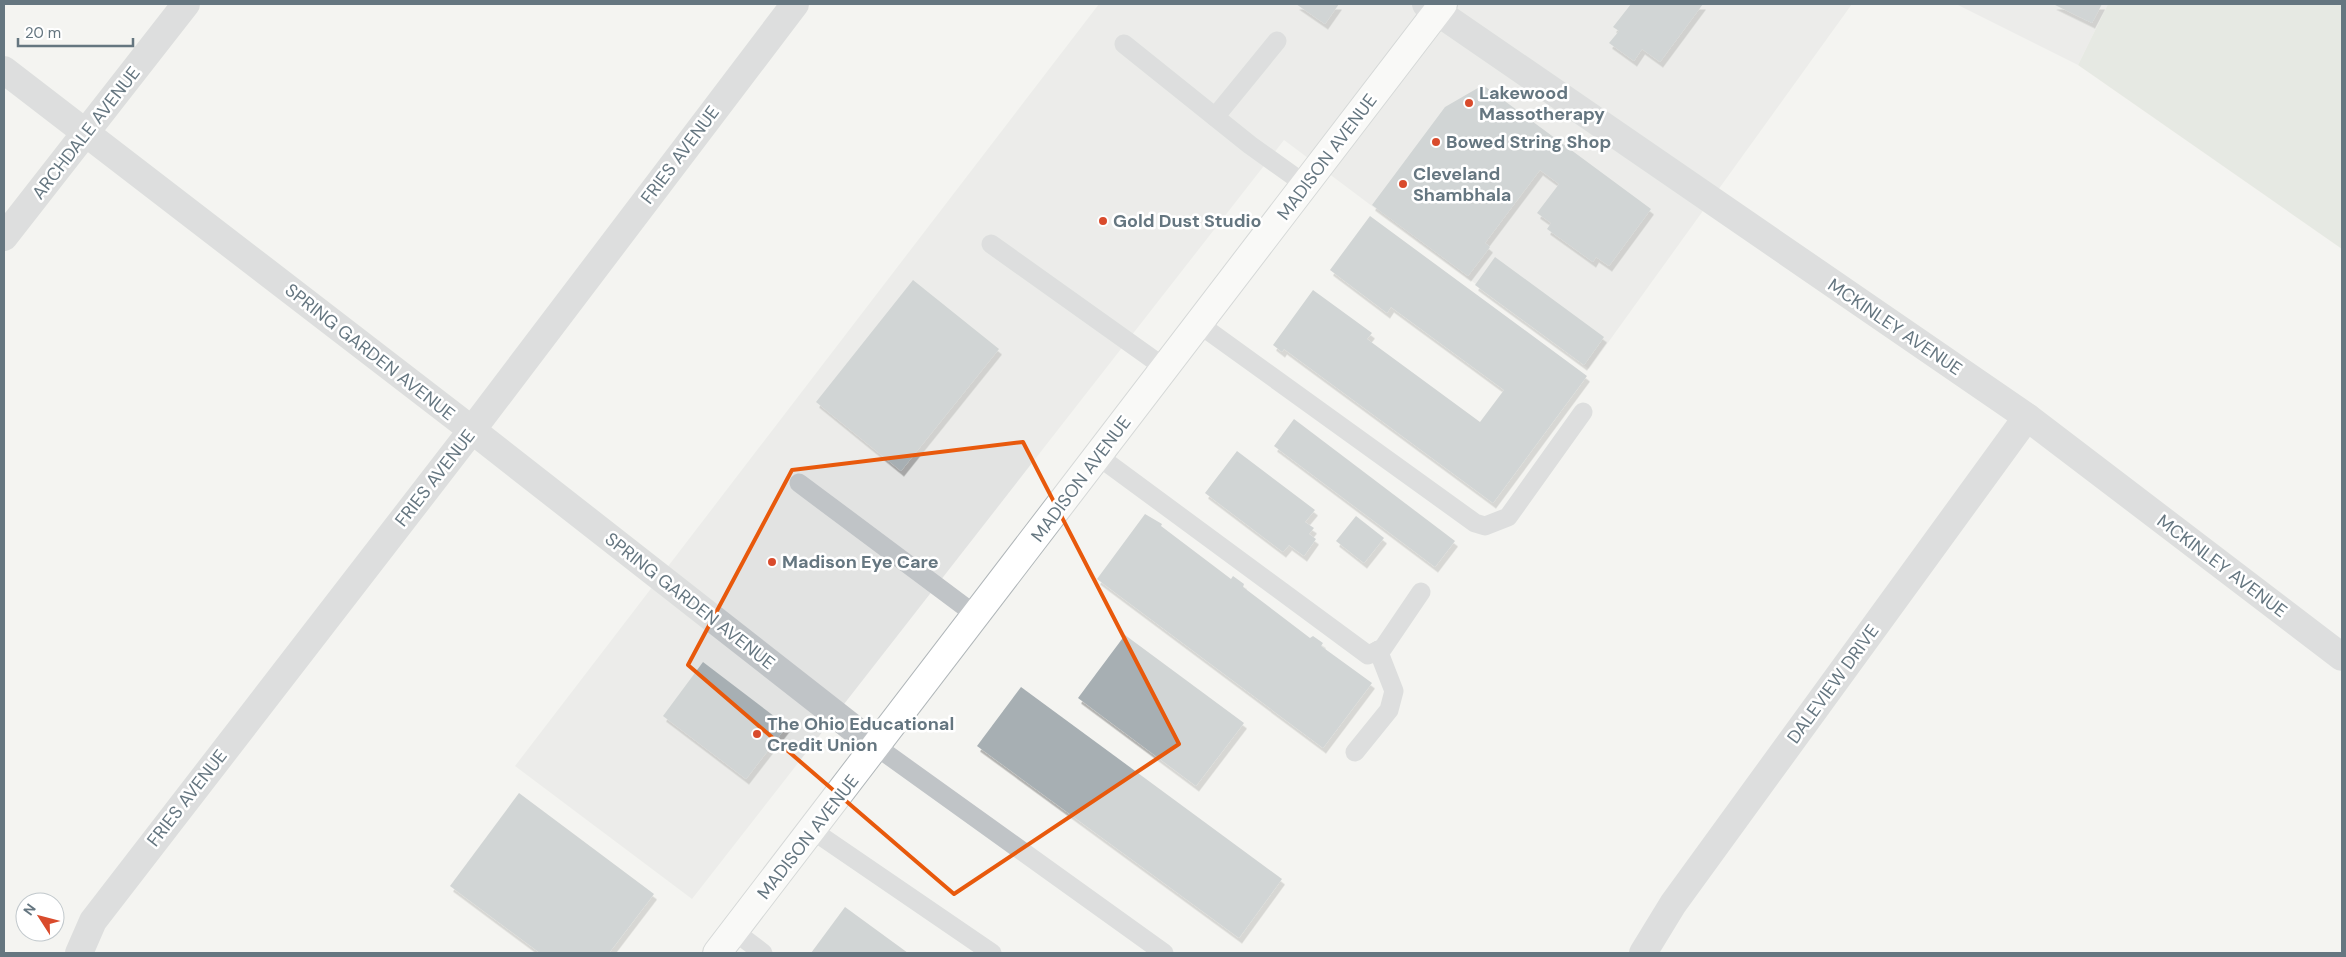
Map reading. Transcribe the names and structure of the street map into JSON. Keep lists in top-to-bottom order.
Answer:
{
  "streets": {
    "main road": ["MADISON AVENUE"],
    "street": [
      "ARCHDALE AVENUE",
      "FRIES AVENUE",
      "MCKINLEY AVENUE",
      "SPRING GARDEN AVENUE",
      "DALEVIEW DRIVE"
    ]
  },
  "crossings": [
    ["ARCHDALE AVENUE", "SPRING GARDEN AVENUE"],
    ["FRIES AVENUE", "SPRING GARDEN AVENUE"],
    ["MADISON AVENUE", "MCKINLEY AVENUE"],
    ["MADISON AVENUE", "SPRING GARDEN AVENUE"],
    ["MCKINLEY AVENUE", "DALEVIEW DRIVE"]
  ],
  "places": [
    "Lakewood Massotherapy",
    "Bowed String Shop",
    "Cleveland Shambhala",
    "Gold Dust Studio",
    "Madison Eye Care",
    "The Ohio Educational Credit Union"
  ],
  "scale_bar": "20 m",
  "north": "top left"
}
